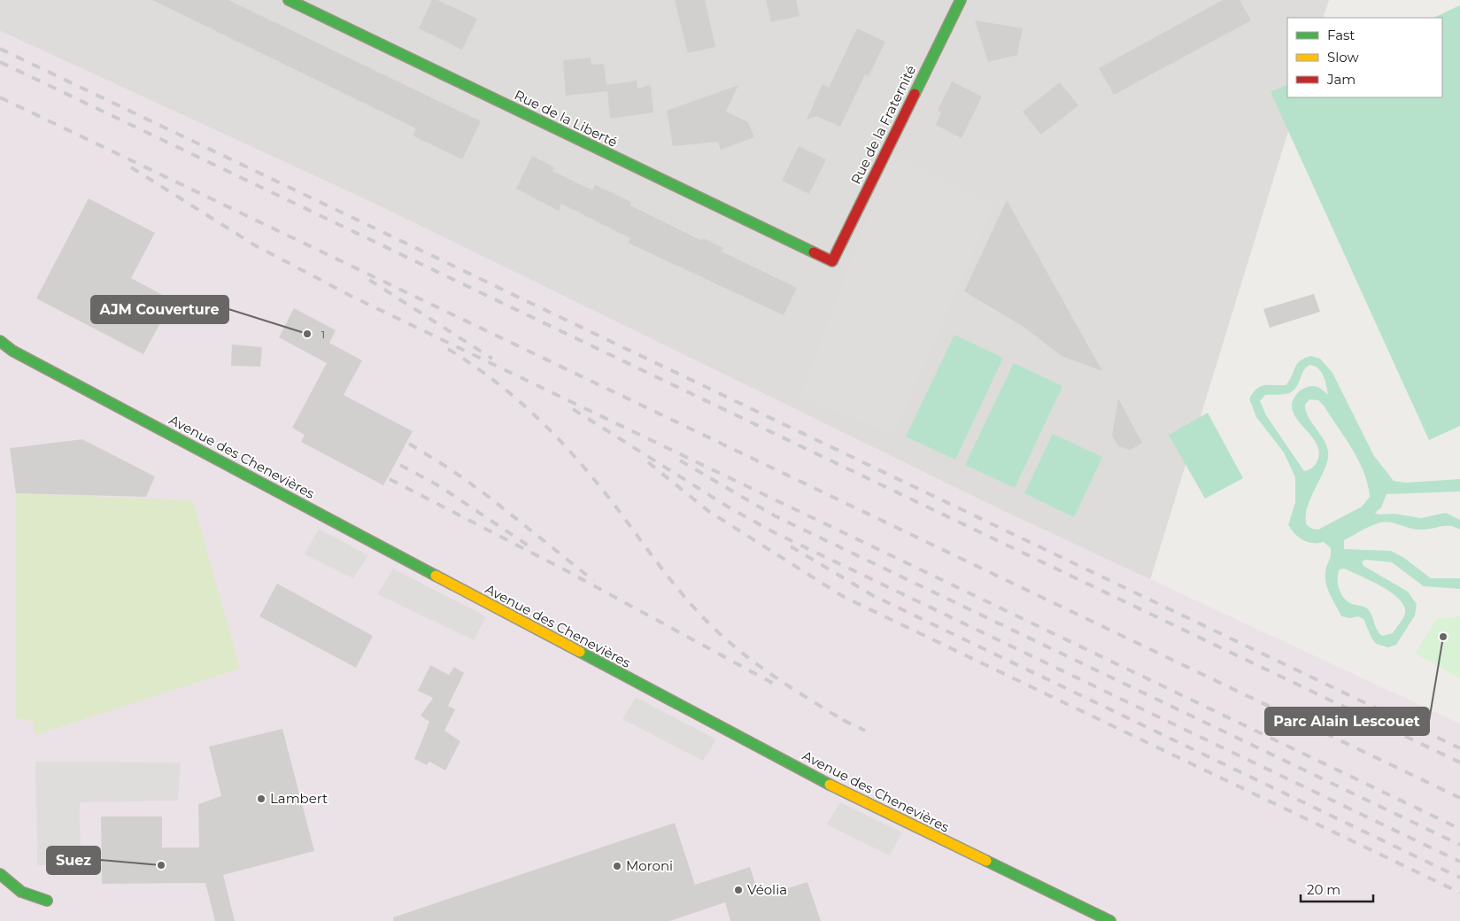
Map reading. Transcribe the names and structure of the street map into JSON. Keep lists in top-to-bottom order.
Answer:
{
  "streets": {
    "street": ["Rue de la Liberté", "Rue de la Fraternité", "Avenue des Chenevières"]
  },
  "crossings": [
    ["Rue de la Liberté", "Rue de la Fraternité"]
  ],
  "places": [
    "AJM Couverture",
    "Parc Alain Lescouet",
    "Lambert",
    "Suez",
    "Moroni",
    "Véolia"
  ],
  "house_numbers": ["1"],
  "legend": ["Fast", "Slow", "Jam"],
  "scale_bar": "20 m"
}
